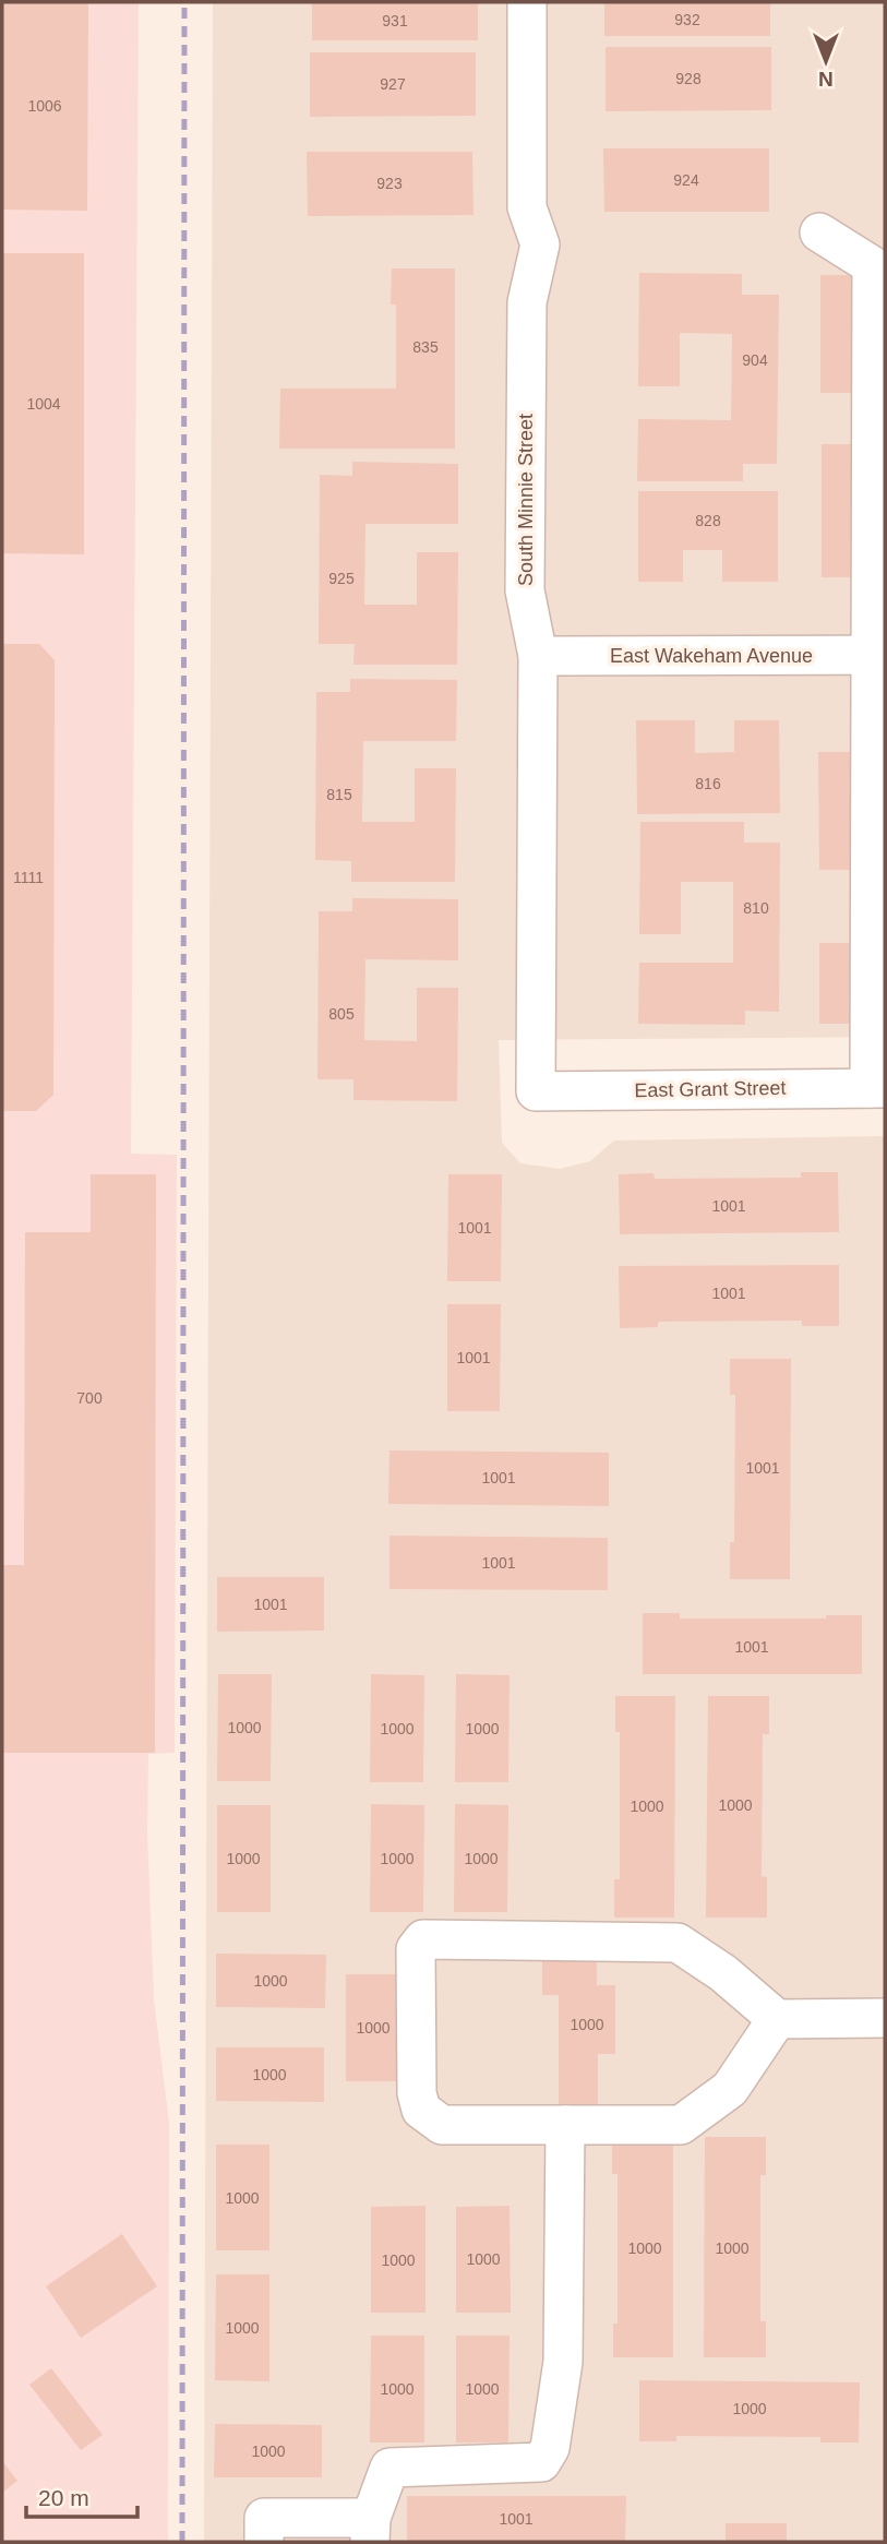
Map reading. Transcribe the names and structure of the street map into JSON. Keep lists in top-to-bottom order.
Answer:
{
  "streets": {
    "street": ["South Minnie Street", "East Wakeham Avenue", "East Grant Street"]
  },
  "crossings": [
    ["South Minnie Street", "East Wakeham Avenue"],
    ["South Minnie Street", "East Grant Street"]
  ],
  "house_numbers": [
    "932",
    "931",
    "928",
    "927",
    "1006",
    "924",
    "923",
    "835",
    "904",
    "1004",
    "828",
    "925",
    "816",
    "815",
    "1111",
    "810",
    "805",
    "1001",
    "1001",
    "1001",
    "1001",
    "700",
    "1001",
    "1001",
    "1001",
    "1001",
    "1001",
    "1000",
    "1000",
    "1000",
    "1000",
    "1000",
    "1000",
    "1000",
    "1000",
    "1000",
    "1000",
    "1000",
    "1000",
    "1000",
    "1000",
    "1000",
    "1000",
    "1000",
    "1000",
    "1000",
    "1000",
    "1000",
    "1000",
    "1001"
  ],
  "scale_bar": "20 m",
  "north": "bottom"
}
